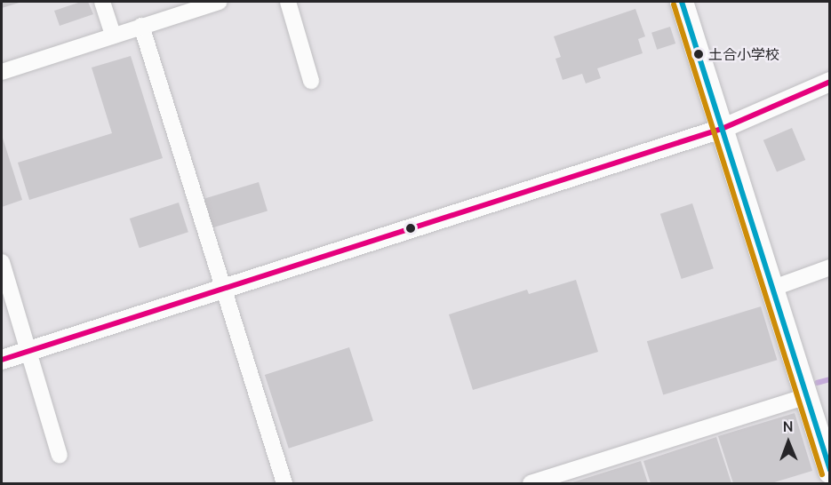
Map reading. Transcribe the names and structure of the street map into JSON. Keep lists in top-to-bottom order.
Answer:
{
  "places": ["土合小学校"],
  "north": "top"
}
